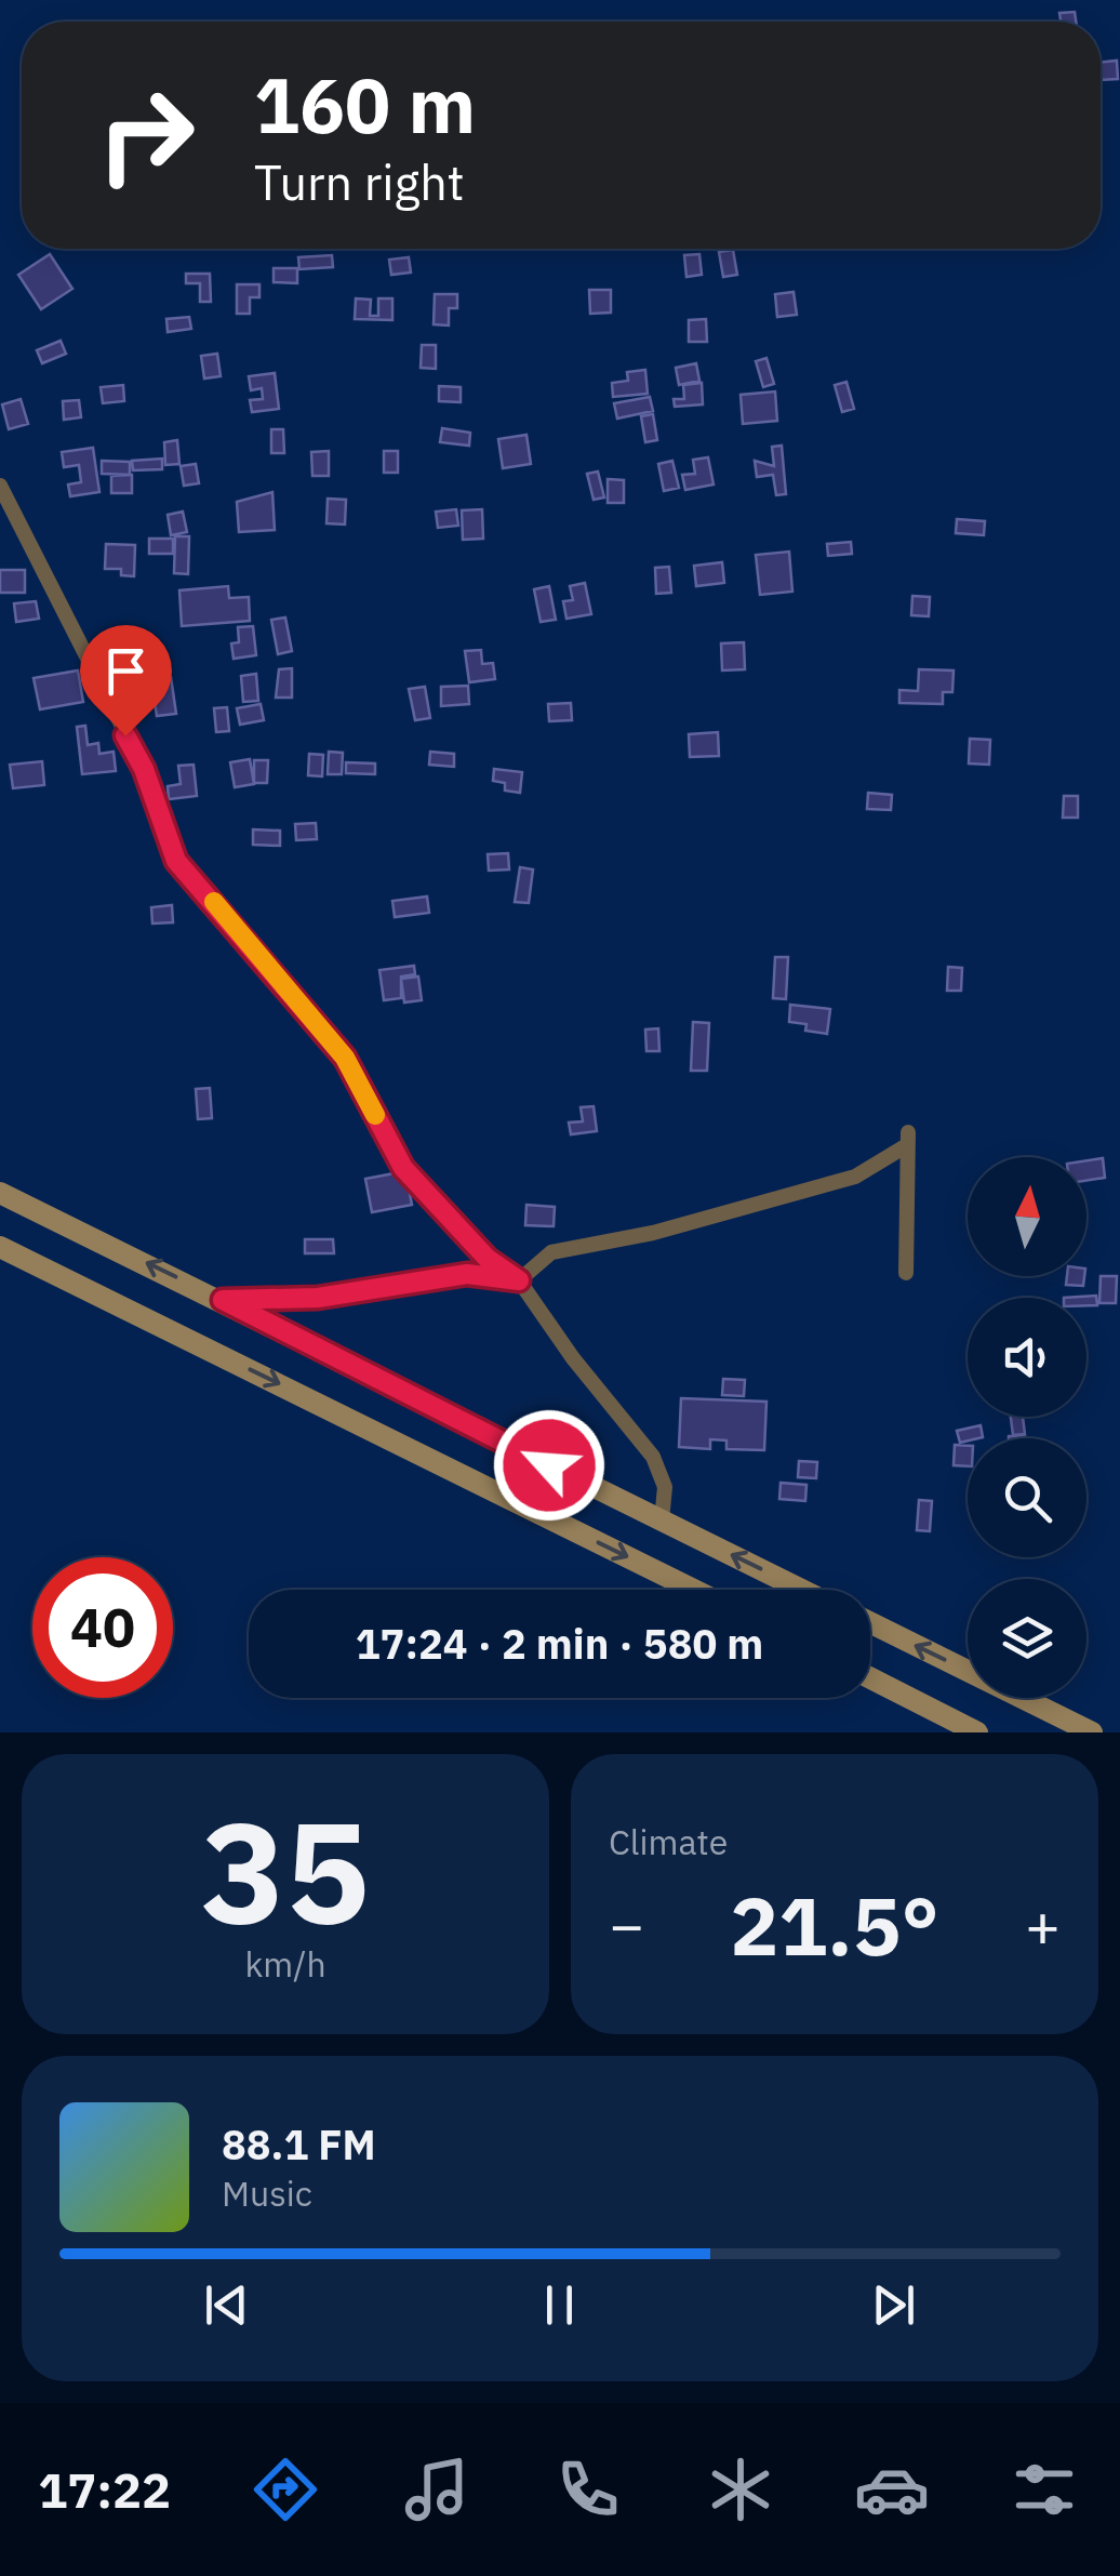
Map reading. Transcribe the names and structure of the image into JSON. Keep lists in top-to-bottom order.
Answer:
{
  "north": "top",
  "page": {
    "turn": ["160 m", "Turn right"],
    "limit": "40",
    "trip": "17:24 · 2 min · 580 m",
    "tile": [
      ["35", "km/h"],
      "Climate"
    ],
    "heat": ["−", "21.5°", "+"],
    "song": ["88.1 FM", "Music"],
    "tabs": "17:22"
  }
}
